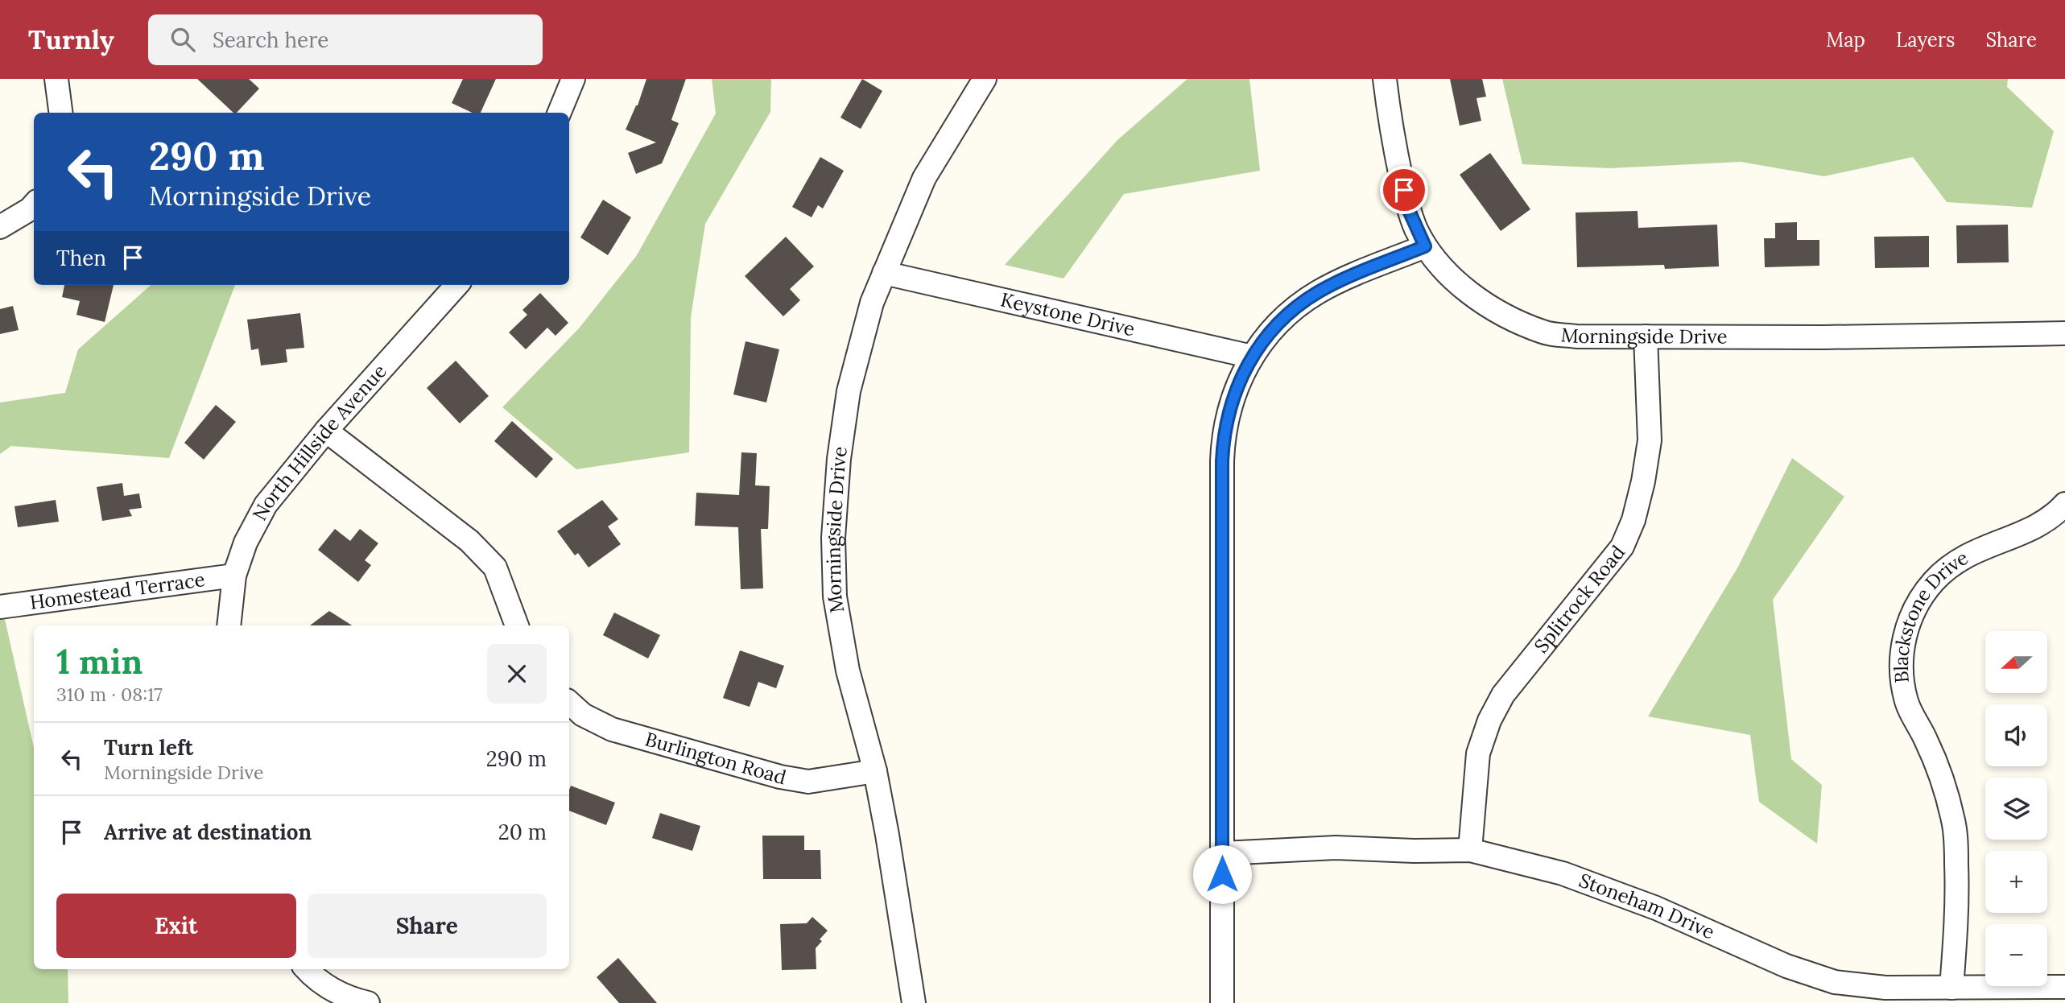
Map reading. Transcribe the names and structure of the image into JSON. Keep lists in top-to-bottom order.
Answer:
{
  "streets": {
    "street": [
      "Keystone Drive",
      "Morningside Drive",
      "North Hillside Avenue",
      "Homestead Terrace",
      "Splitrock Road",
      "Blackstone Drive",
      "Burlington Road",
      "Stoneham Drive"
    ]
  },
  "crossings": [
    ["Keystone Drive", "Morningside Drive"],
    ["Morningside Drive", "Splitrock Road"],
    ["Morningside Drive", "Burlington Road"],
    ["North Hillside Avenue", "Homestead Terrace"],
    ["Splitrock Road", "Stoneham Drive"],
    ["Blackstone Drive", "Stoneham Drive"]
  ],
  "north": "left",
  "page": {
    "header": "Turnly",
    "search": "Search here",
    "nav": ["Map", "Layers", "Share"],
    "turn": ["290 m", "Morningside Drive"],
    "then": "Then",
    "heading": ["1 min", "310 m · 08:17"],
    "map_buttons": ["+", "−"],
    "list": [
      {
        "name": "Turn left",
        "note": "Morningside Drive",
        "value": "290 m"
      },
      {
        "name": "Arrive at destination",
        "value": "20 m"
      }
    ],
    "buttons": ["Exit", "Share"]
  }
}
